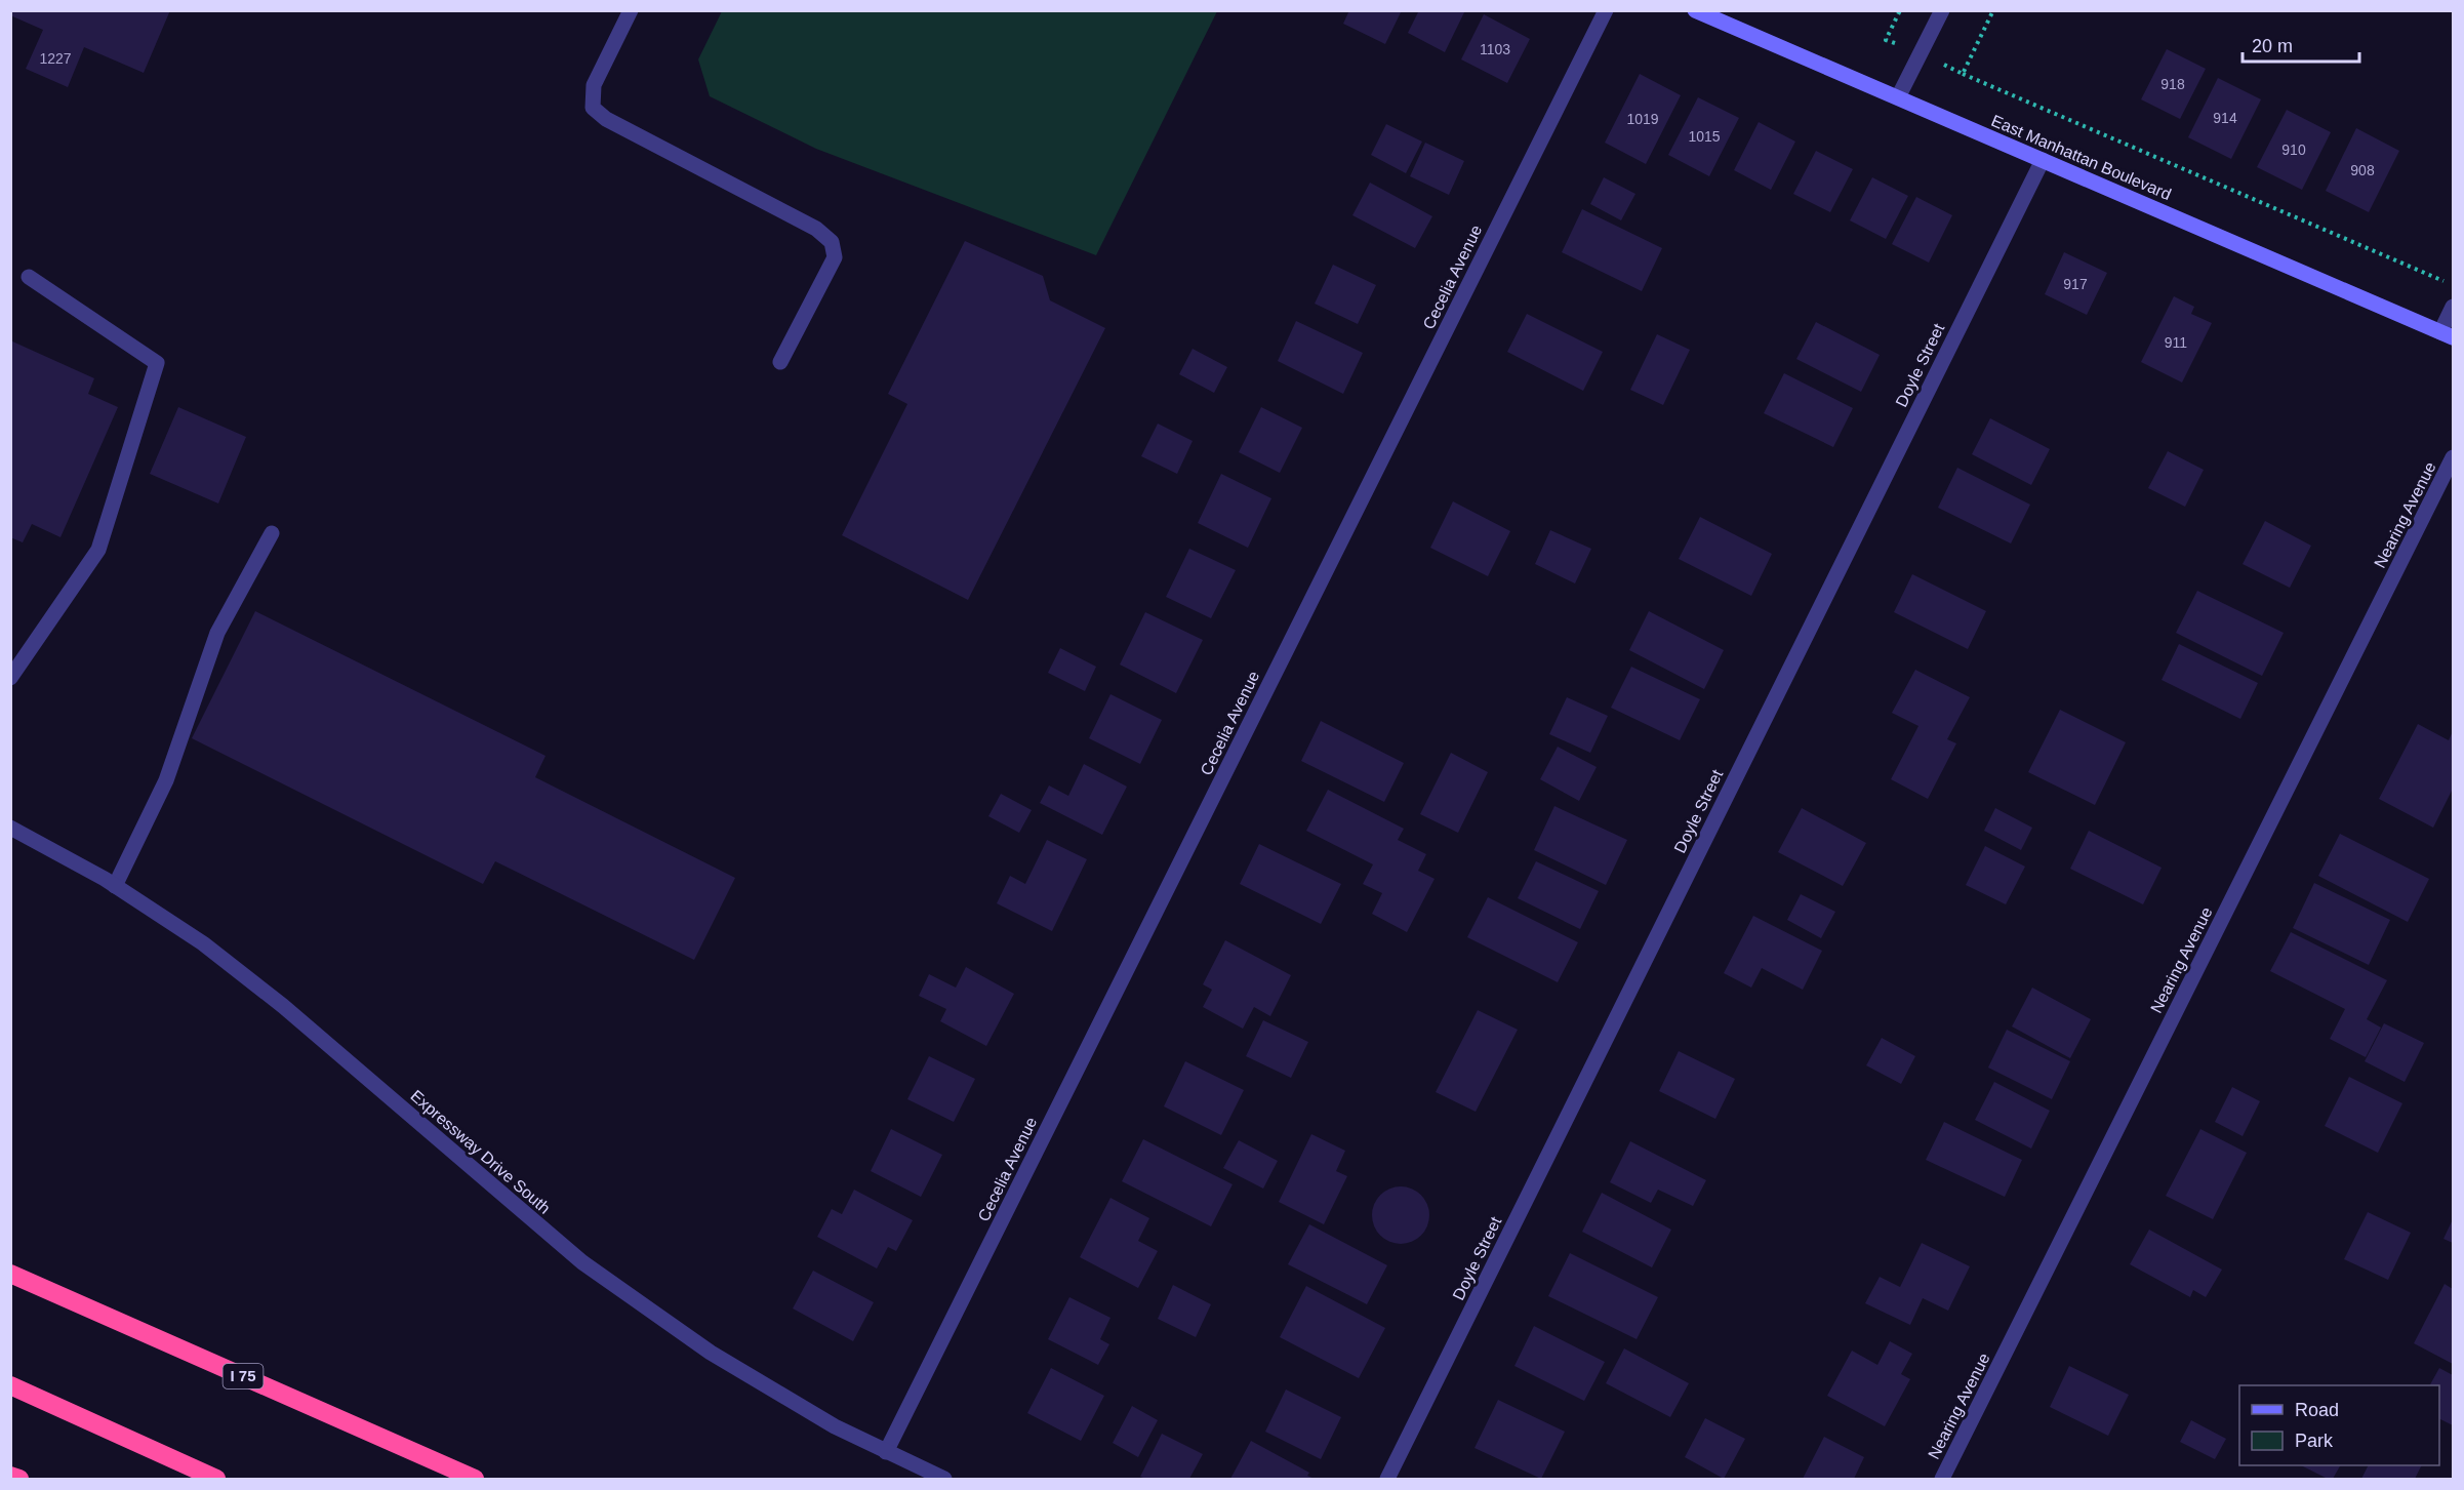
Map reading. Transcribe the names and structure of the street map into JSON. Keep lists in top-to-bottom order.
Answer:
{
  "streets": {
    "highway": ["I 75"],
    "main road": ["East Manhattan Boulevard"],
    "street": [
      "Cecelia Avenue",
      "Doyle Street",
      "Nearing Avenue",
      "Expressway Drive South"
    ]
  },
  "crossings": [
    ["East Manhattan Boulevard", "Doyle Street"],
    ["Cecelia Avenue", "Expressway Drive South"]
  ],
  "house_numbers": [
    "1103",
    "1227",
    "918",
    "914",
    "1019",
    "1015",
    "910",
    "908",
    "917",
    "911"
  ],
  "legend": ["Road", "Park"],
  "scale_bar": "20 m"
}
